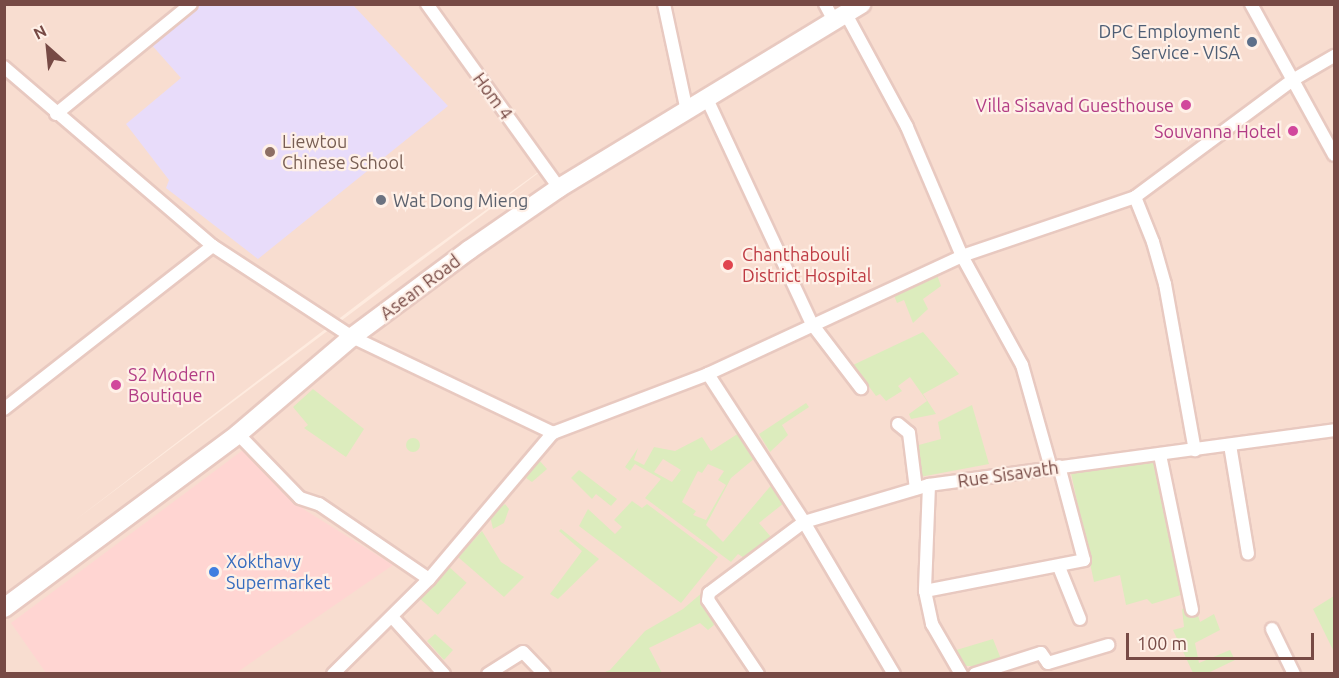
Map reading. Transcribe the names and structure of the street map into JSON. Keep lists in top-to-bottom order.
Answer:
{
  "streets": {
    "main road": ["Asean Road"],
    "street": ["Hom 4", "Rue Sisavath"]
  },
  "crossings": [
    ["Hom 4", "Asean Road"]
  ],
  "places": [
    "DPC Employment Service - VISA",
    "Villa Sisavad Guesthouse",
    "Souvanna Hotel",
    "Liewtou Chinese School",
    "Wat Dong Mieng",
    "Chanthabouli District Hospital",
    "S2 Modern Boutique",
    "Xokthavy Supermarket"
  ],
  "scale_bar": "100 m",
  "north": "top left"
}
